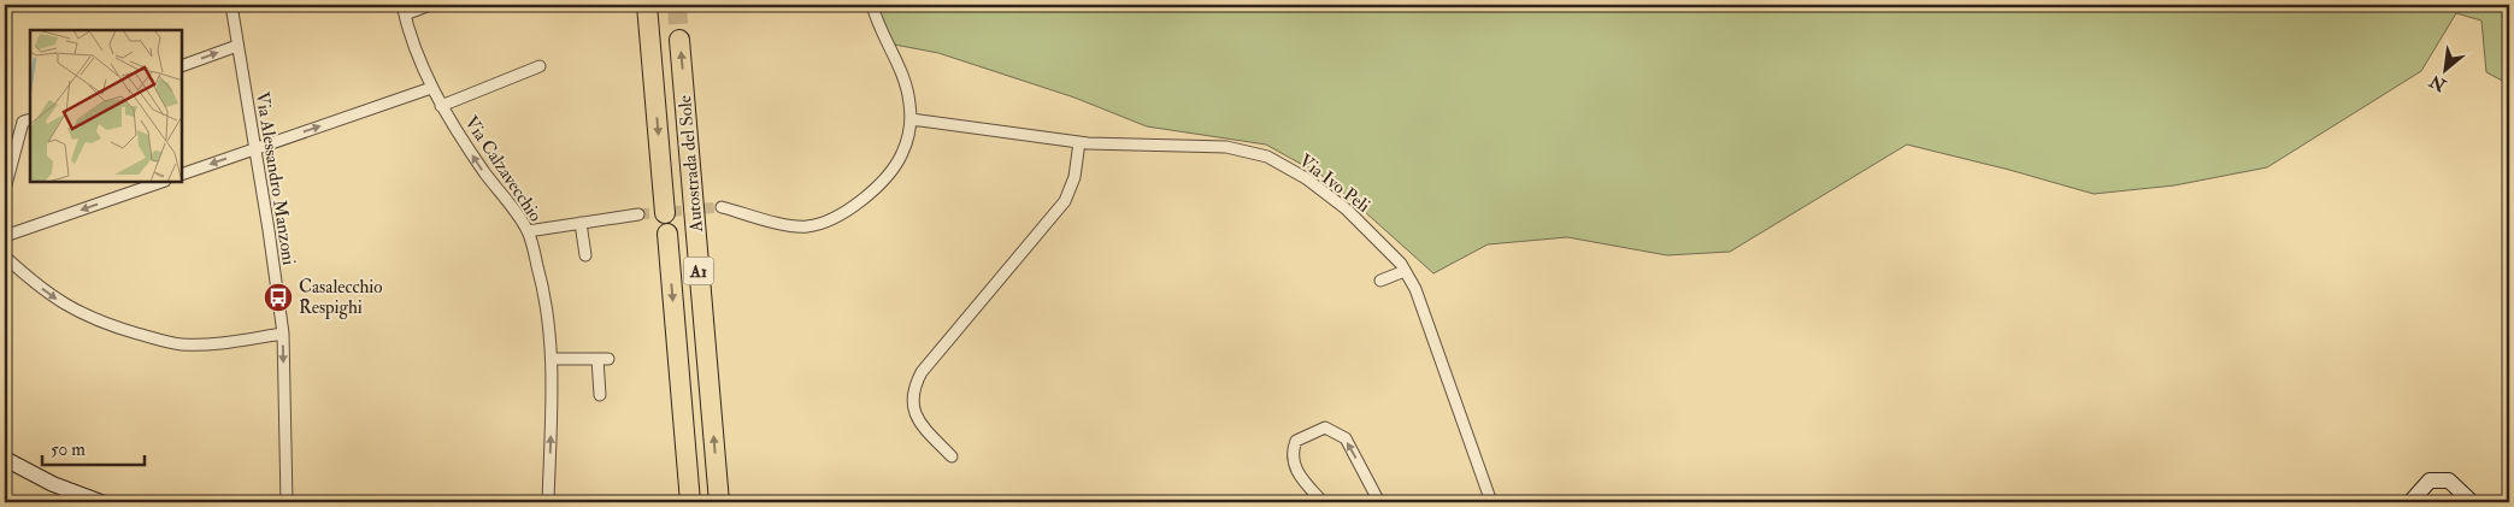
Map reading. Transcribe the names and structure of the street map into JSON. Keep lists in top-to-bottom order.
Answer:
{
  "streets": {
    "highway": ["Autostrada del Sole", "A1"],
    "street": ["Via Calzavecchio", "Via Alessandro Manzoni", "Via Ivo Peli"]
  },
  "one_way": ["Via Calzavecchio"],
  "places": {
    "bus stop": ["Casalecchio Respighi"]
  },
  "scale_bar": "50 m",
  "north": "bottom left"
}
